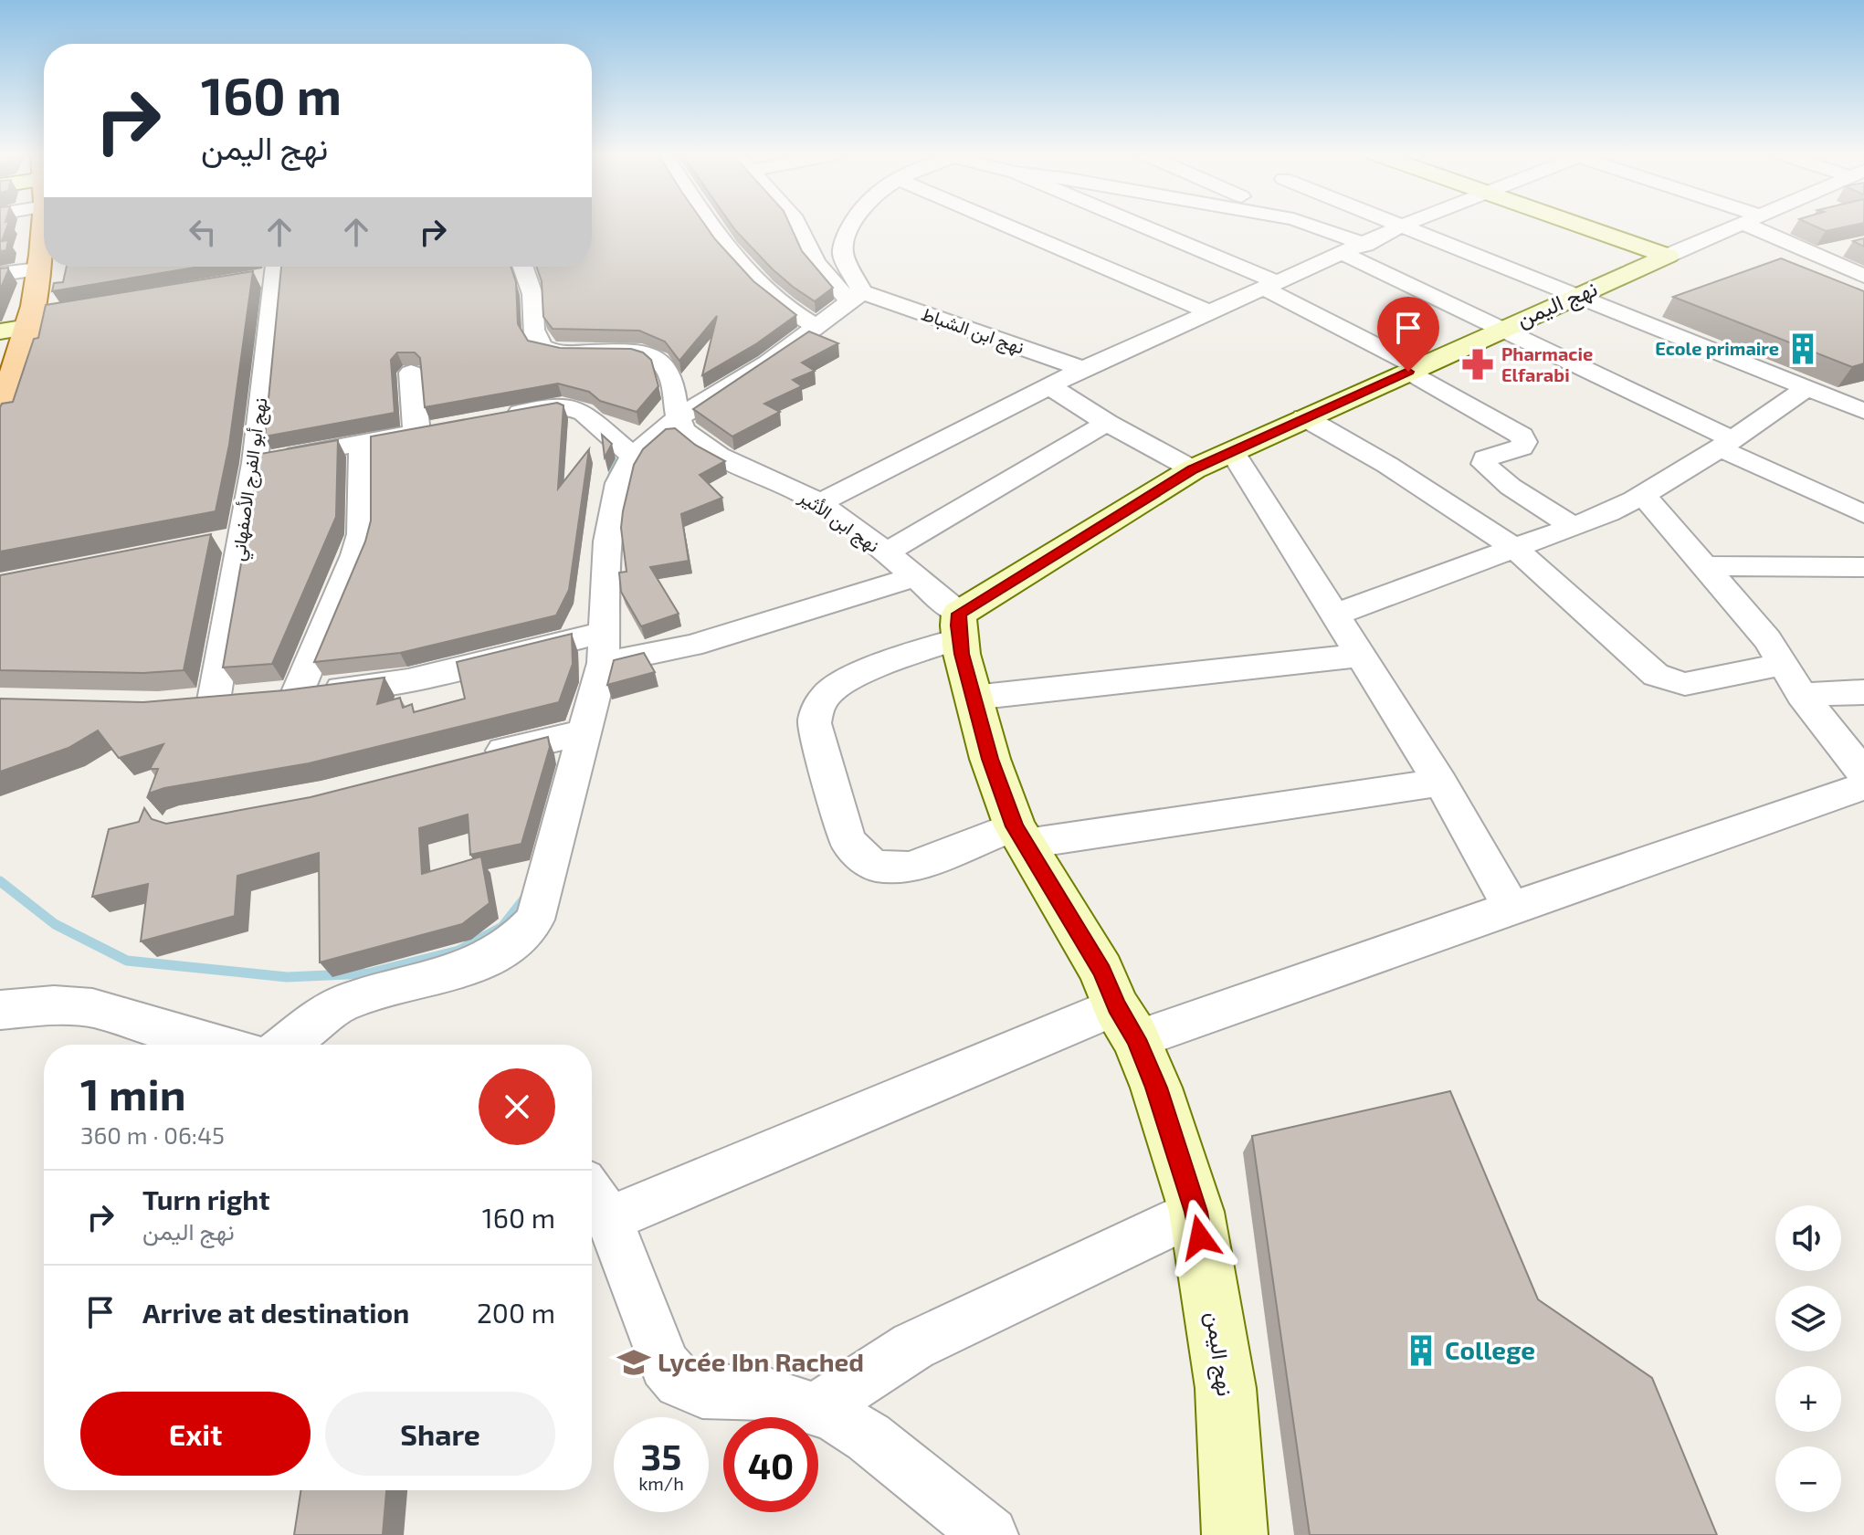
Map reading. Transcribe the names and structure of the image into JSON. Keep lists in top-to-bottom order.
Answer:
{
  "streets": {
    "street": [
      "نهج اليمن",
      "نهج ابن الشباط",
      "نهج أبو الفرج الأصفهاني",
      "نهج ابن الأثير"
    ]
  },
  "crossings": [
    ["نهج اليمن", "نهج ابن الأثير"]
  ],
  "places": {
    "building": ["Ecole primaire", "College"],
    "pharmacy": ["Pharmacie Elfarabi"],
    "school or university": ["Lycée Ibn Rached"]
  },
  "page": {
    "turn": ["160 m", "نهج اليمن"],
    "heading": ["1 min", "360 m · 06:45"],
    "list": [
      {
        "name": "Turn right",
        "note": "نهج اليمن",
        "value": "160 m"
      },
      {
        "name": "Arrive at destination",
        "value": "200 m"
      }
    ],
    "map_buttons": ["+", "−"],
    "buttons": ["Exit", "Share"],
    "speed": "35 km/h",
    "limit": "40"
  }
}
